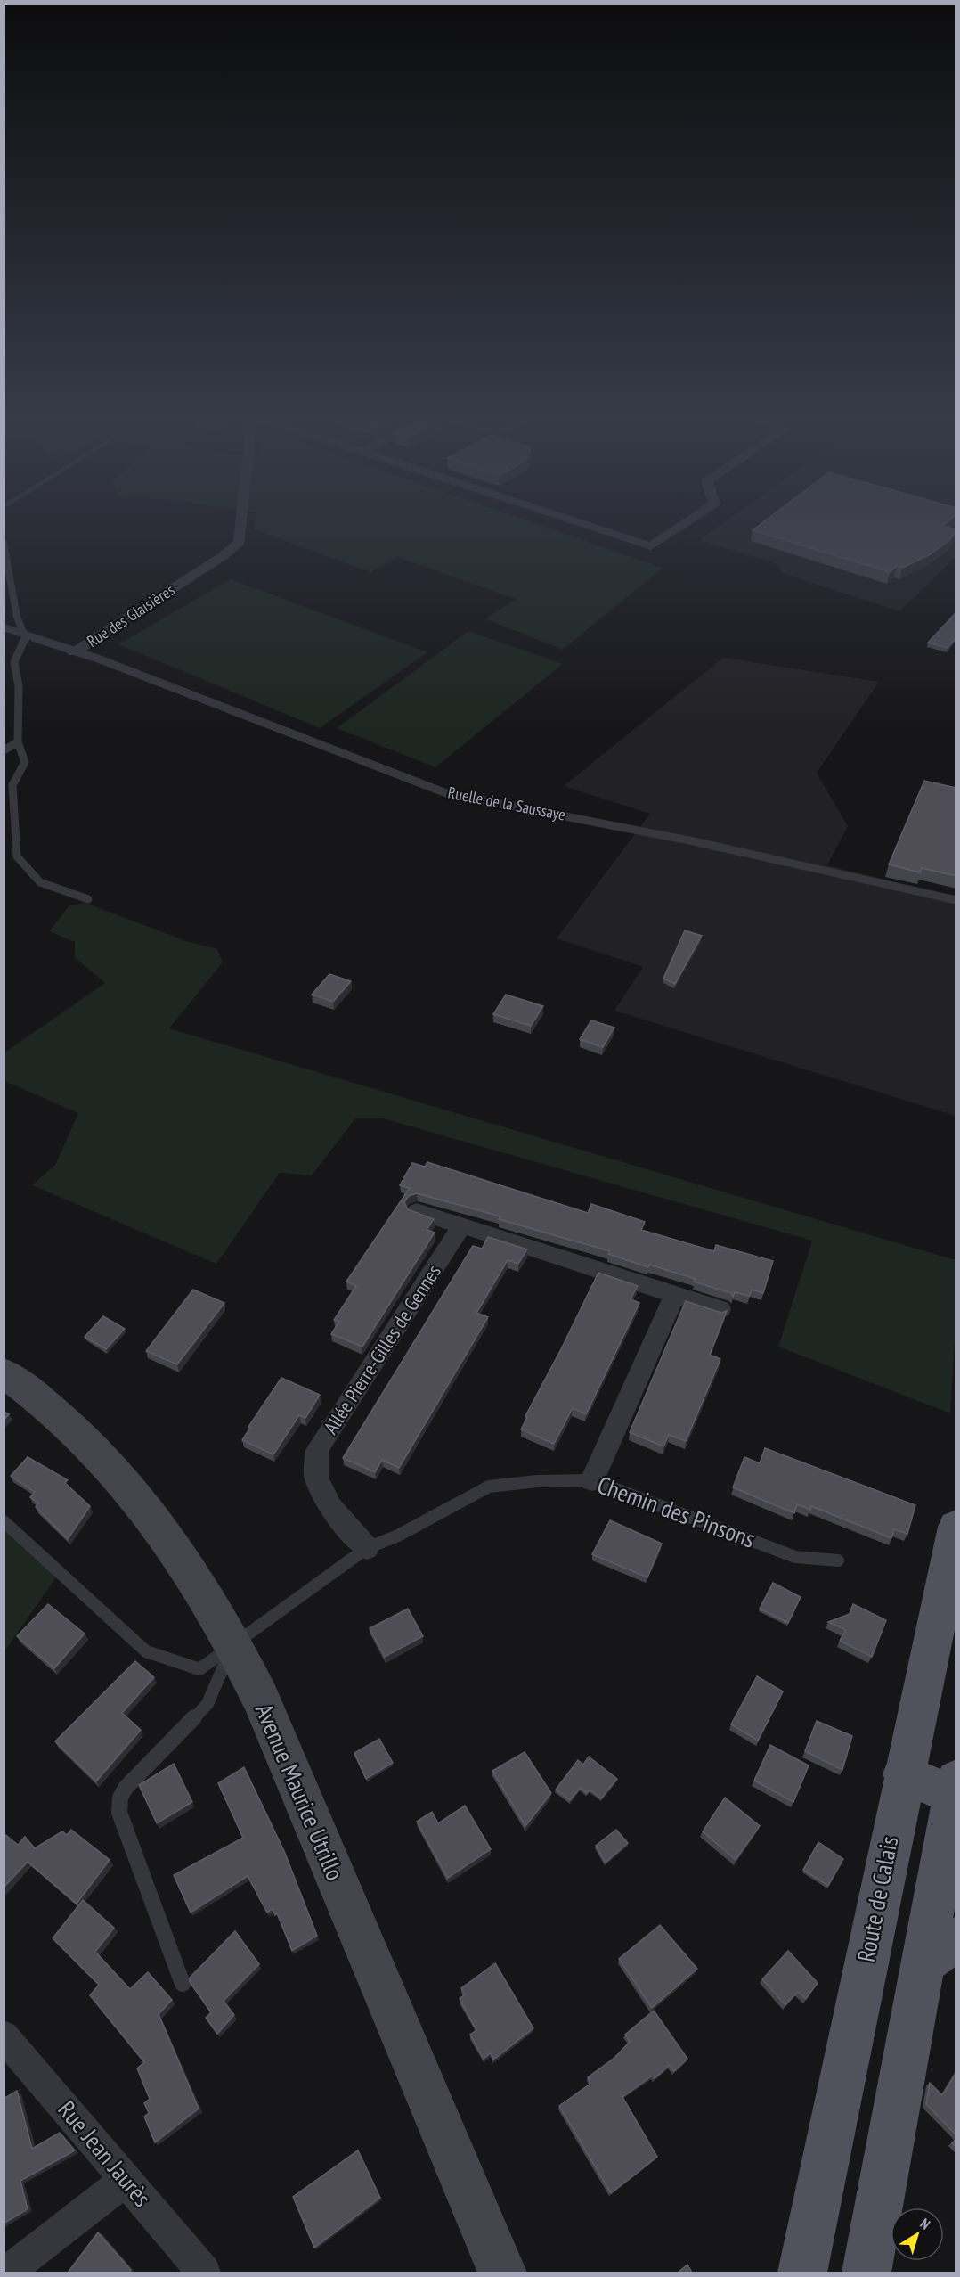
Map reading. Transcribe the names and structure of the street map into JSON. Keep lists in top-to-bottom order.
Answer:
{
  "streets": {
    "main road": ["Avenue Maurice Utrillo", "Route de Calais"],
    "street": ["Rue des Glaisières", "Allée Pierre-Gilles de Gennes", "Rue Jean Jaurès"],
    "lane": ["Ruelle de la Saussaye", "Chemin des Pinsons"]
  },
  "crossings": [
    ["Rue des Glaisières", "Ruelle de la Saussaye"],
    ["Allée Pierre-Gilles de Gennes", "Chemin des Pinsons"],
    ["Chemin des Pinsons", "Avenue Maurice Utrillo"]
  ],
  "north": "top right"
}
